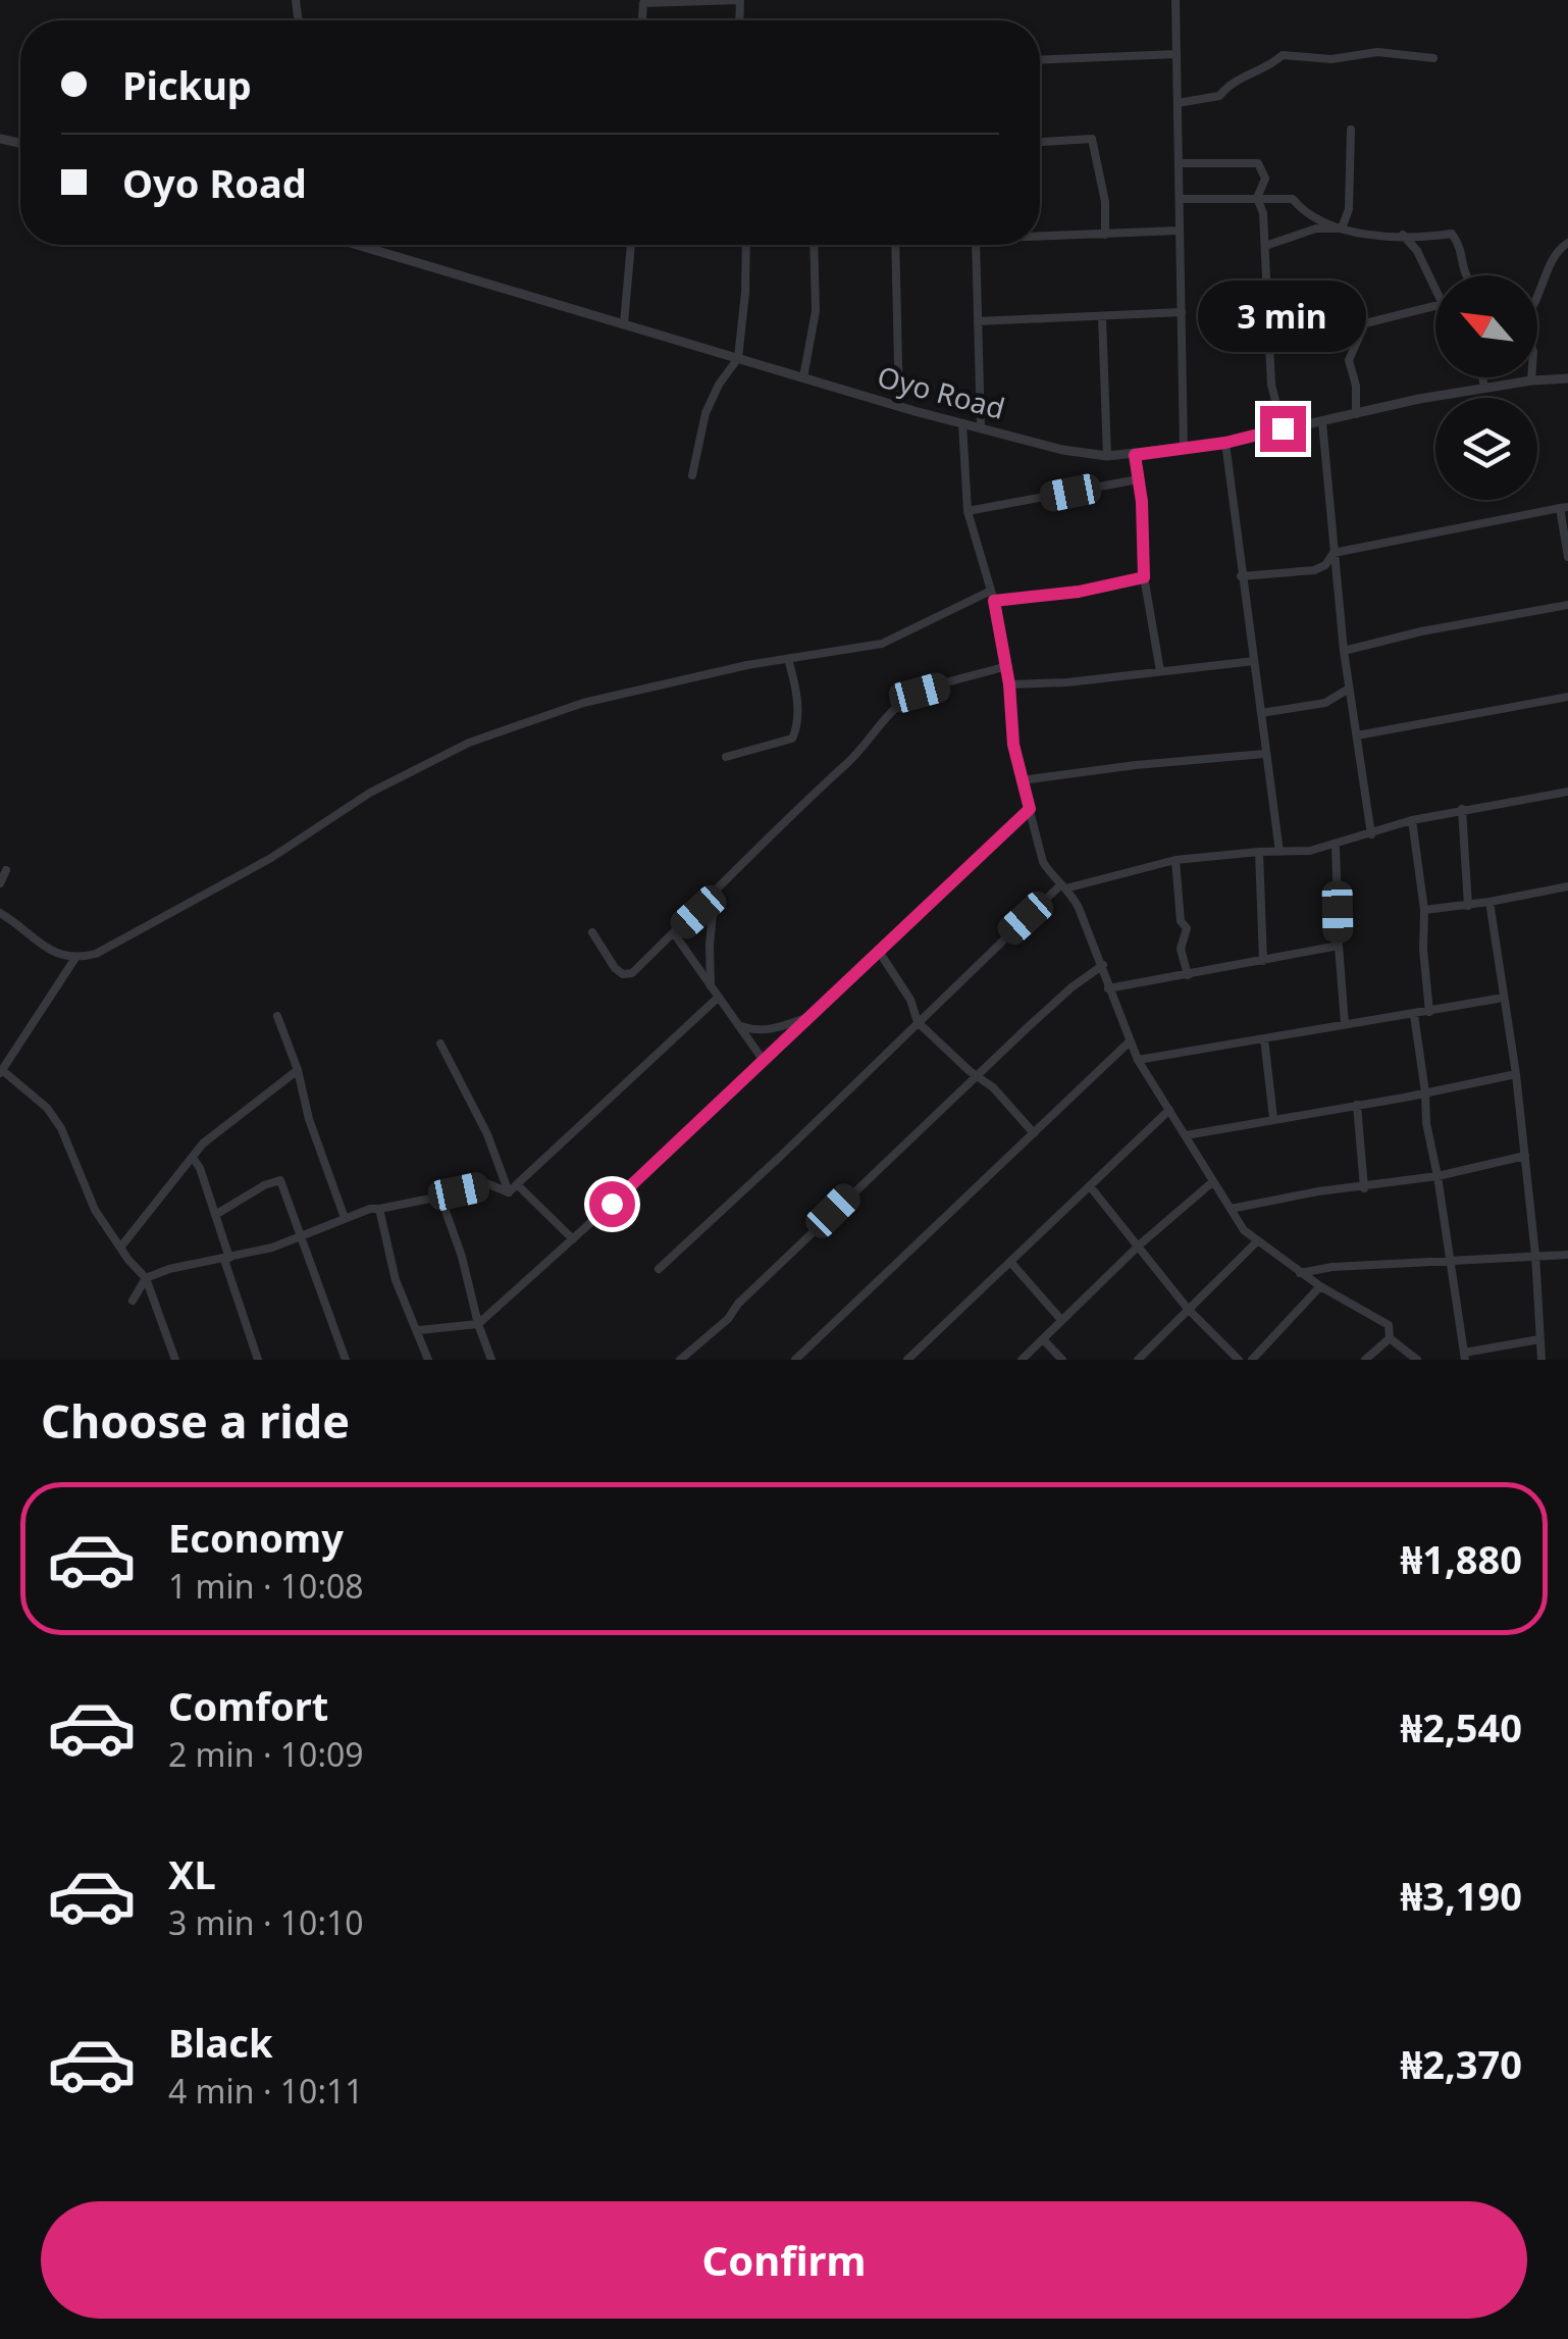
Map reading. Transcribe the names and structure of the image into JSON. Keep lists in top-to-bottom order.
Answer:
{
  "streets": {
    "street": ["Oyo Road"]
  },
  "north": "top left",
  "page": {
    "banner": ["Pickup", "Oyo Road"],
    "bubble": "3 min",
    "heading": "Choose a ride",
    "list": [
      {
        "name": "Economy",
        "note": "1 min · 10:08",
        "value": "₦1,880"
      },
      {
        "name": "Comfort",
        "note": "2 min · 10:09",
        "value": "₦2,540"
      },
      {
        "name": "XL",
        "note": "3 min · 10:10",
        "value": "₦3,190"
      },
      {
        "name": "Black",
        "note": "4 min · 10:11",
        "value": "₦2,370"
      }
    ],
    "buttons": "Confirm"
  }
}
